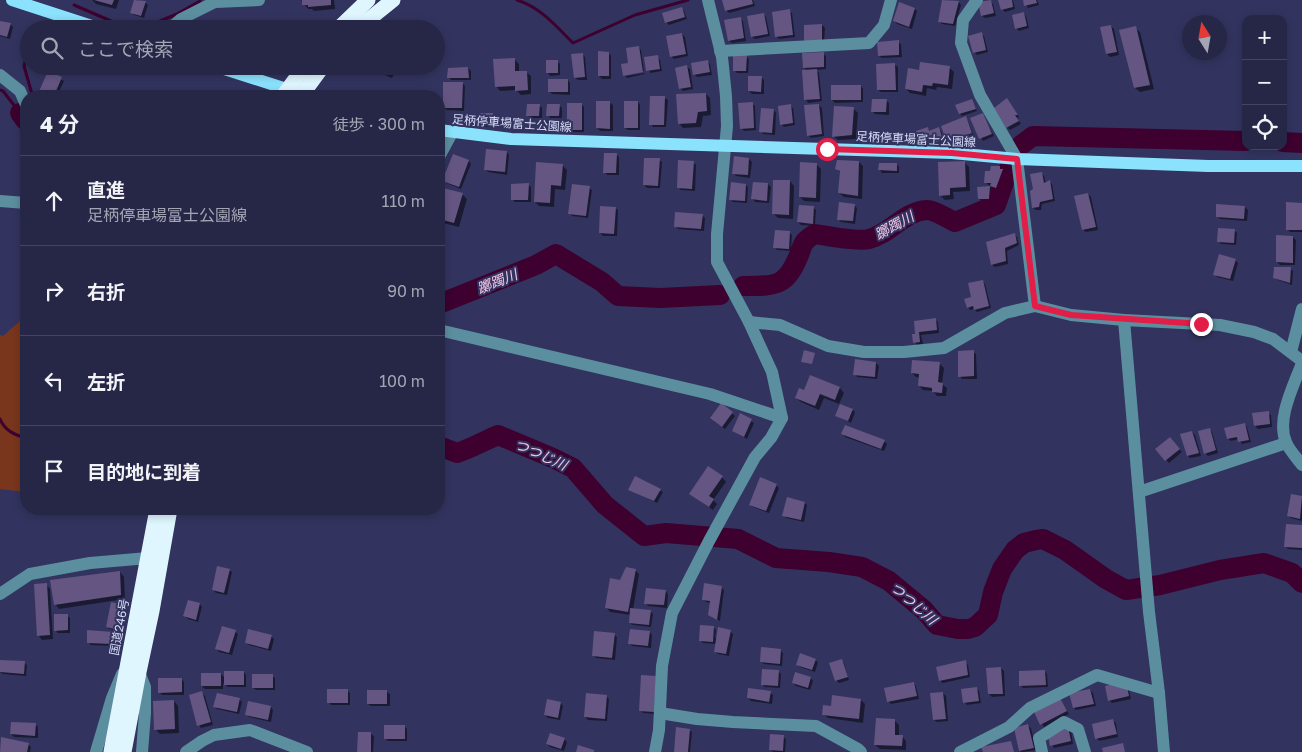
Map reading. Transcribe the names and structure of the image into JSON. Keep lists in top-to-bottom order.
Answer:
{
  "streets": {
    "highway": ["国道246号"],
    "main road": ["足柄停車場富士公園線"]
  },
  "water": ["躑躅川", "つつじ川"],
  "north": "top",
  "page": {
    "map_buttons": ["+", "−"],
    "search": "ここで検索",
    "heading": ["4 分", "徒歩 · 300 m"],
    "list": [
      ["直進", "足柄停車場富士公園線", "110 m"],
      ["右折", "90 m"],
      ["左折", "100 m"],
      "目的地に到着"
    ]
  }
}
